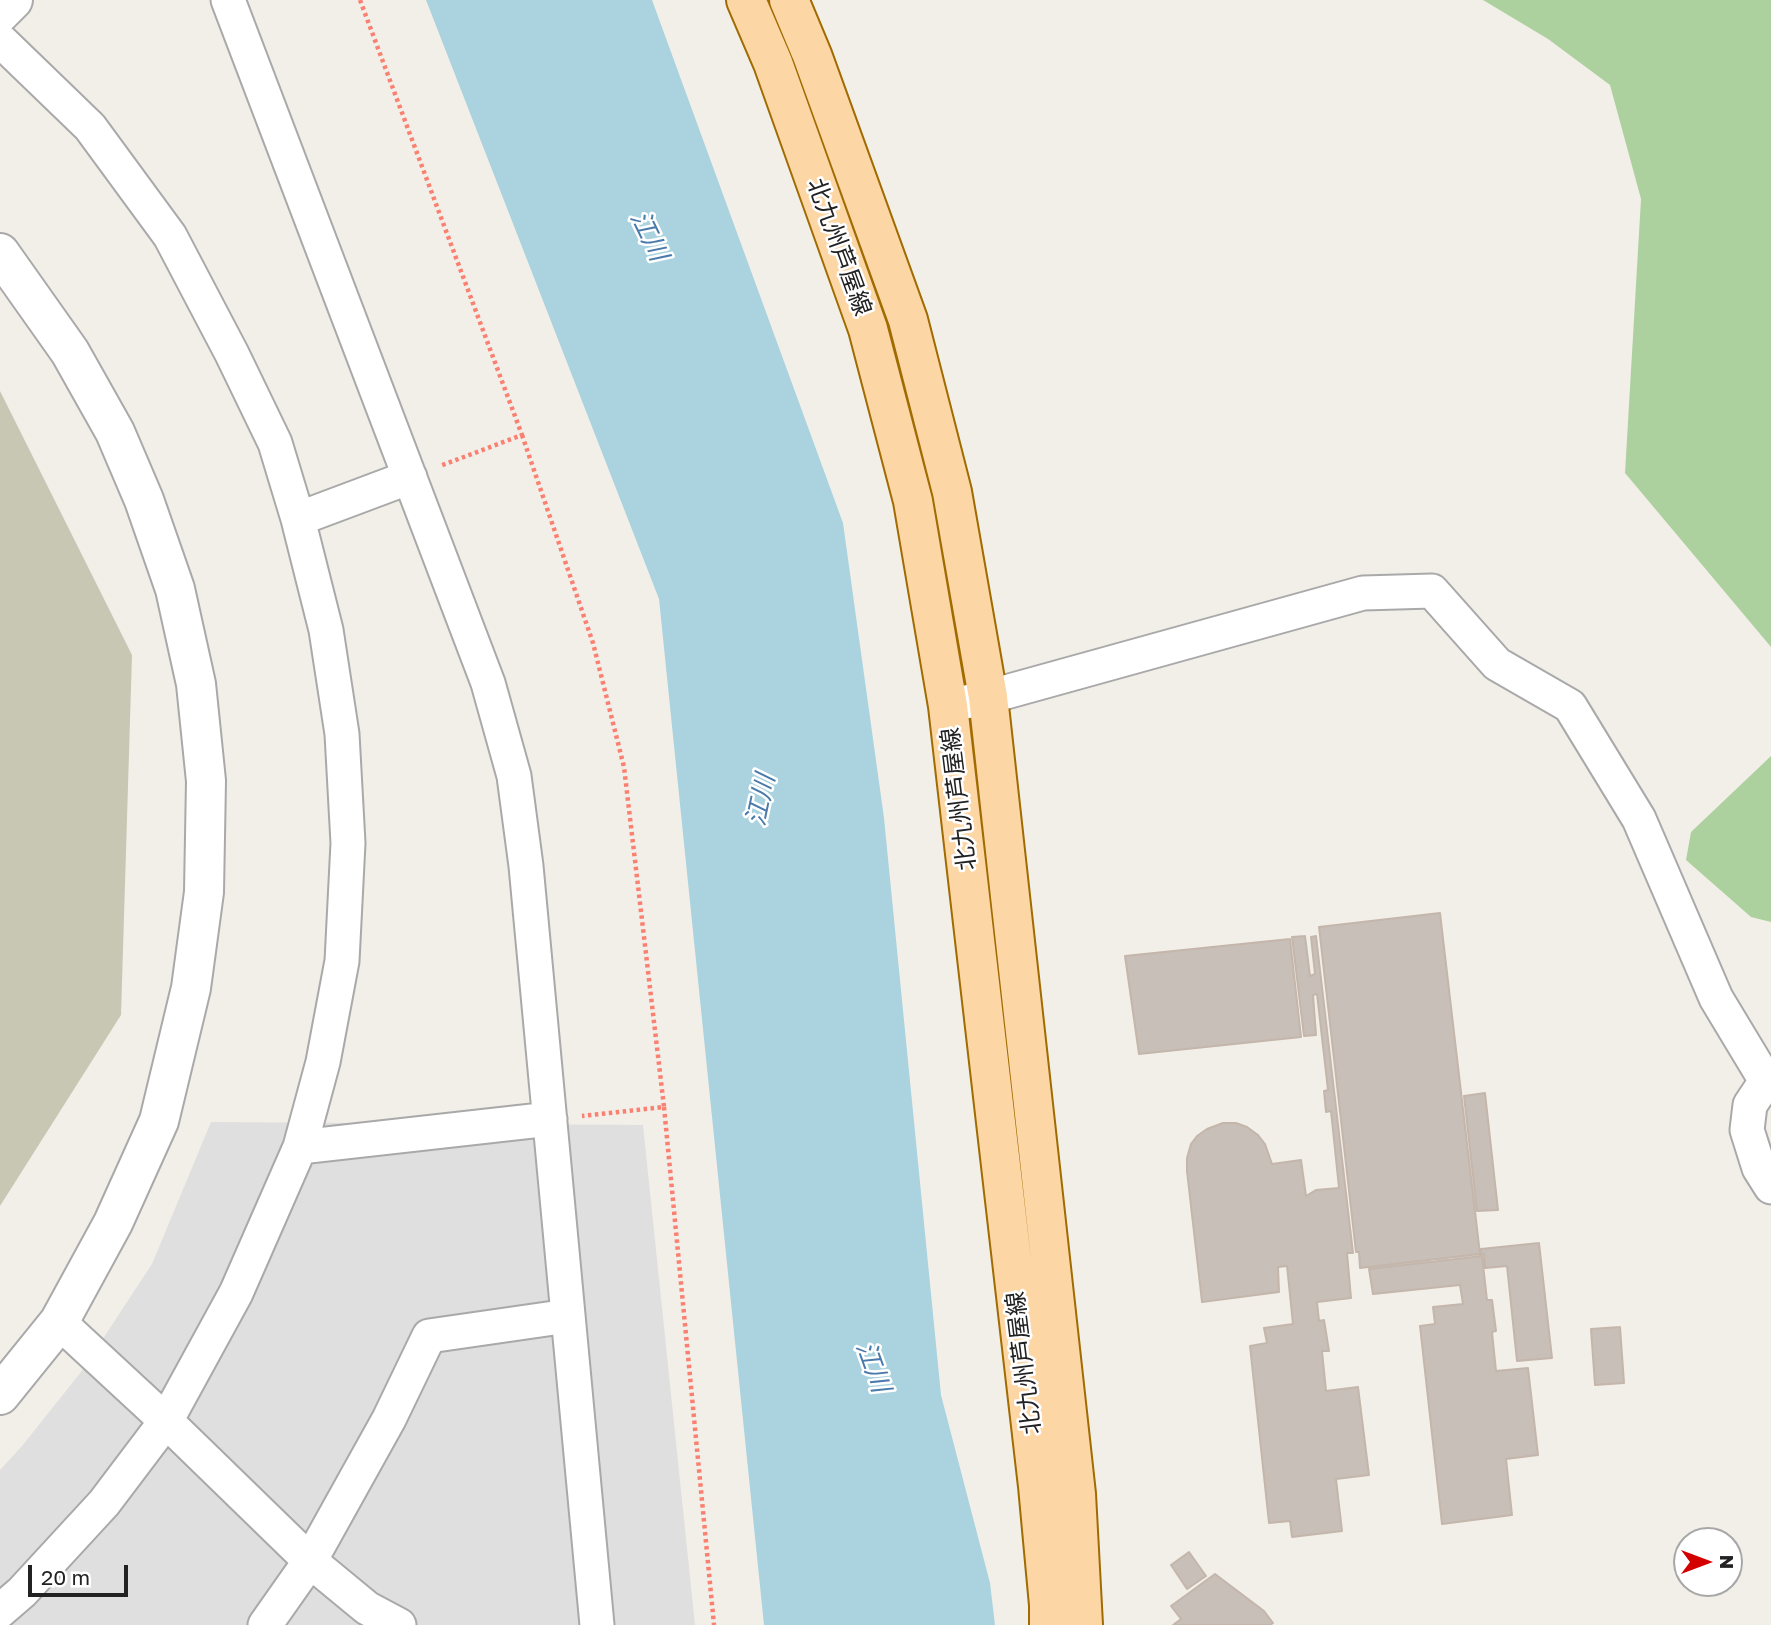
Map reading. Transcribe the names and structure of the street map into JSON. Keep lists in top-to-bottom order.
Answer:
{
  "streets": {
    "main road": ["北九州芦屋線"]
  },
  "water": ["江川"],
  "scale_bar": "20 m",
  "north": "right"
}
